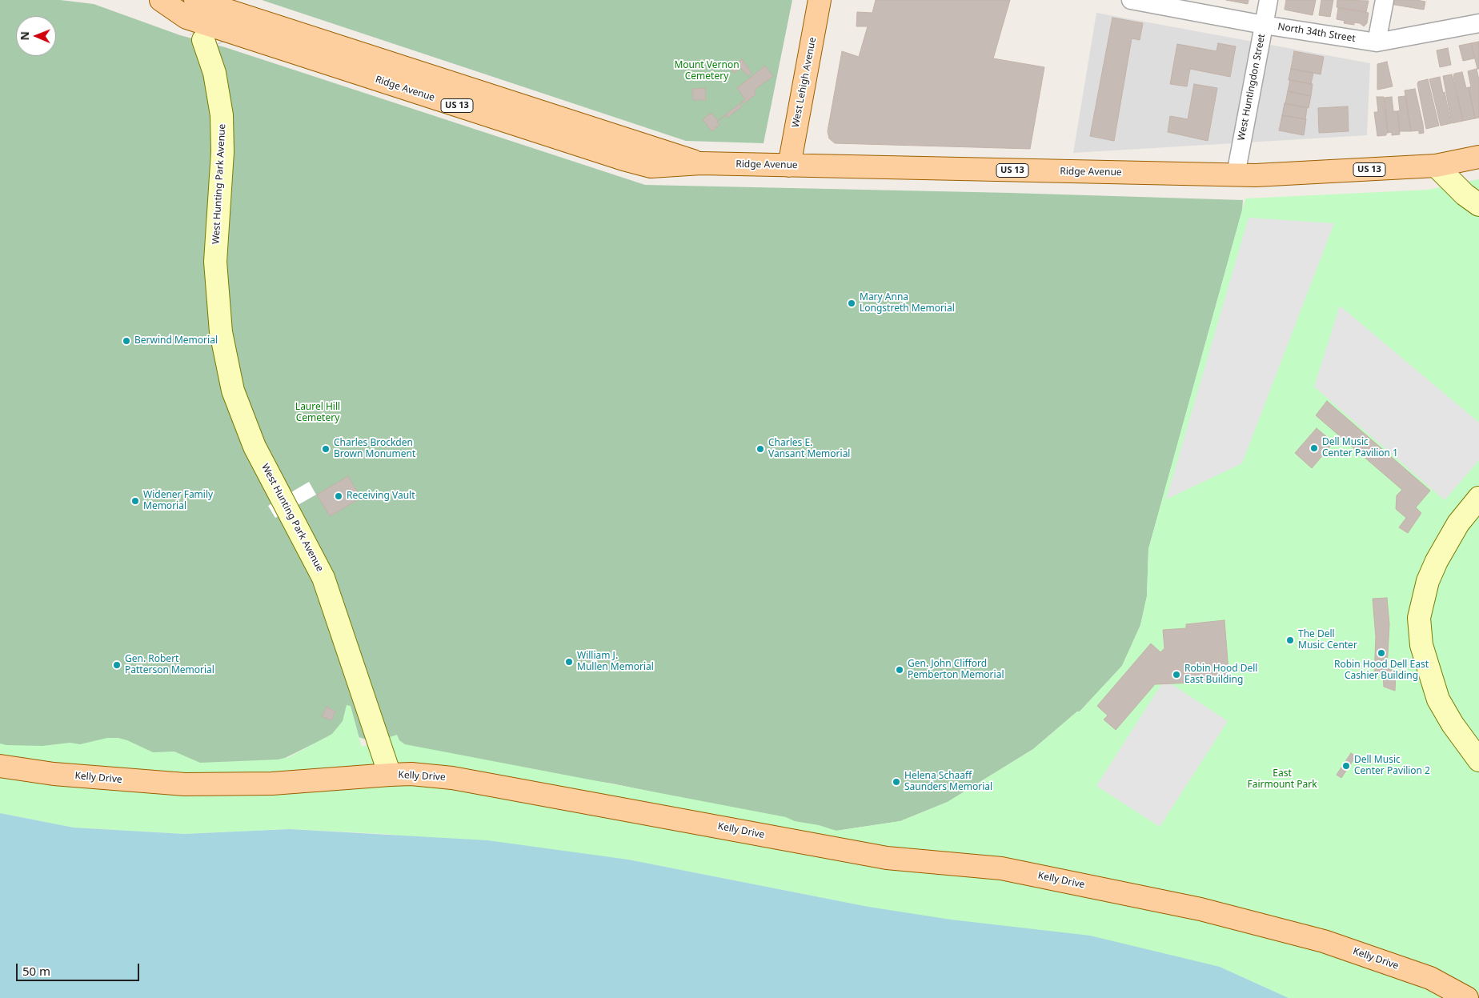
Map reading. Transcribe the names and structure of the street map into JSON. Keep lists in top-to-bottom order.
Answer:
{
  "streets": {
    "main road": [
      "West Lehigh Avenue",
      "Ridge Avenue",
      "US 13",
      "West Hunting Park Avenue",
      "Kelly Drive"
    ],
    "street": ["North 34th Street", "West Huntingdon Street"]
  },
  "crossings": [
    ["North 34th Street", "West Huntingdon Street"],
    ["West Lehigh Avenue", "Ridge Avenue"],
    ["West Huntingdon Street", "Ridge Avenue"],
    ["West Hunting Park Avenue", "Kelly Drive"]
  ],
  "parks": ["Mount Vernon Cemetery", "Laurel Hill Cemetery", "East Fairmount Park"],
  "places": [
    "Mary Anna Longstreth Memorial",
    "Berwind Memorial",
    "Dell Music Center Pavilion 1",
    "Charles Brockden Brown Monument",
    "Charles E. Vansant Memorial",
    "Receiving Vault",
    "Widener Family Memorial",
    "The Dell Music Center",
    "Robin Hood Dell East Cashier Building",
    "William J. Mullen Memorial",
    "Gen. Robert Patterson Memorial",
    "Gen. John Clifford Pemberton Memorial",
    "Robin Hood Dell East Building",
    "Dell Music Center Pavilion 2",
    "Helena Schaaff Saunders Memorial"
  ],
  "scale_bar": "50 m",
  "north": "left"
}
